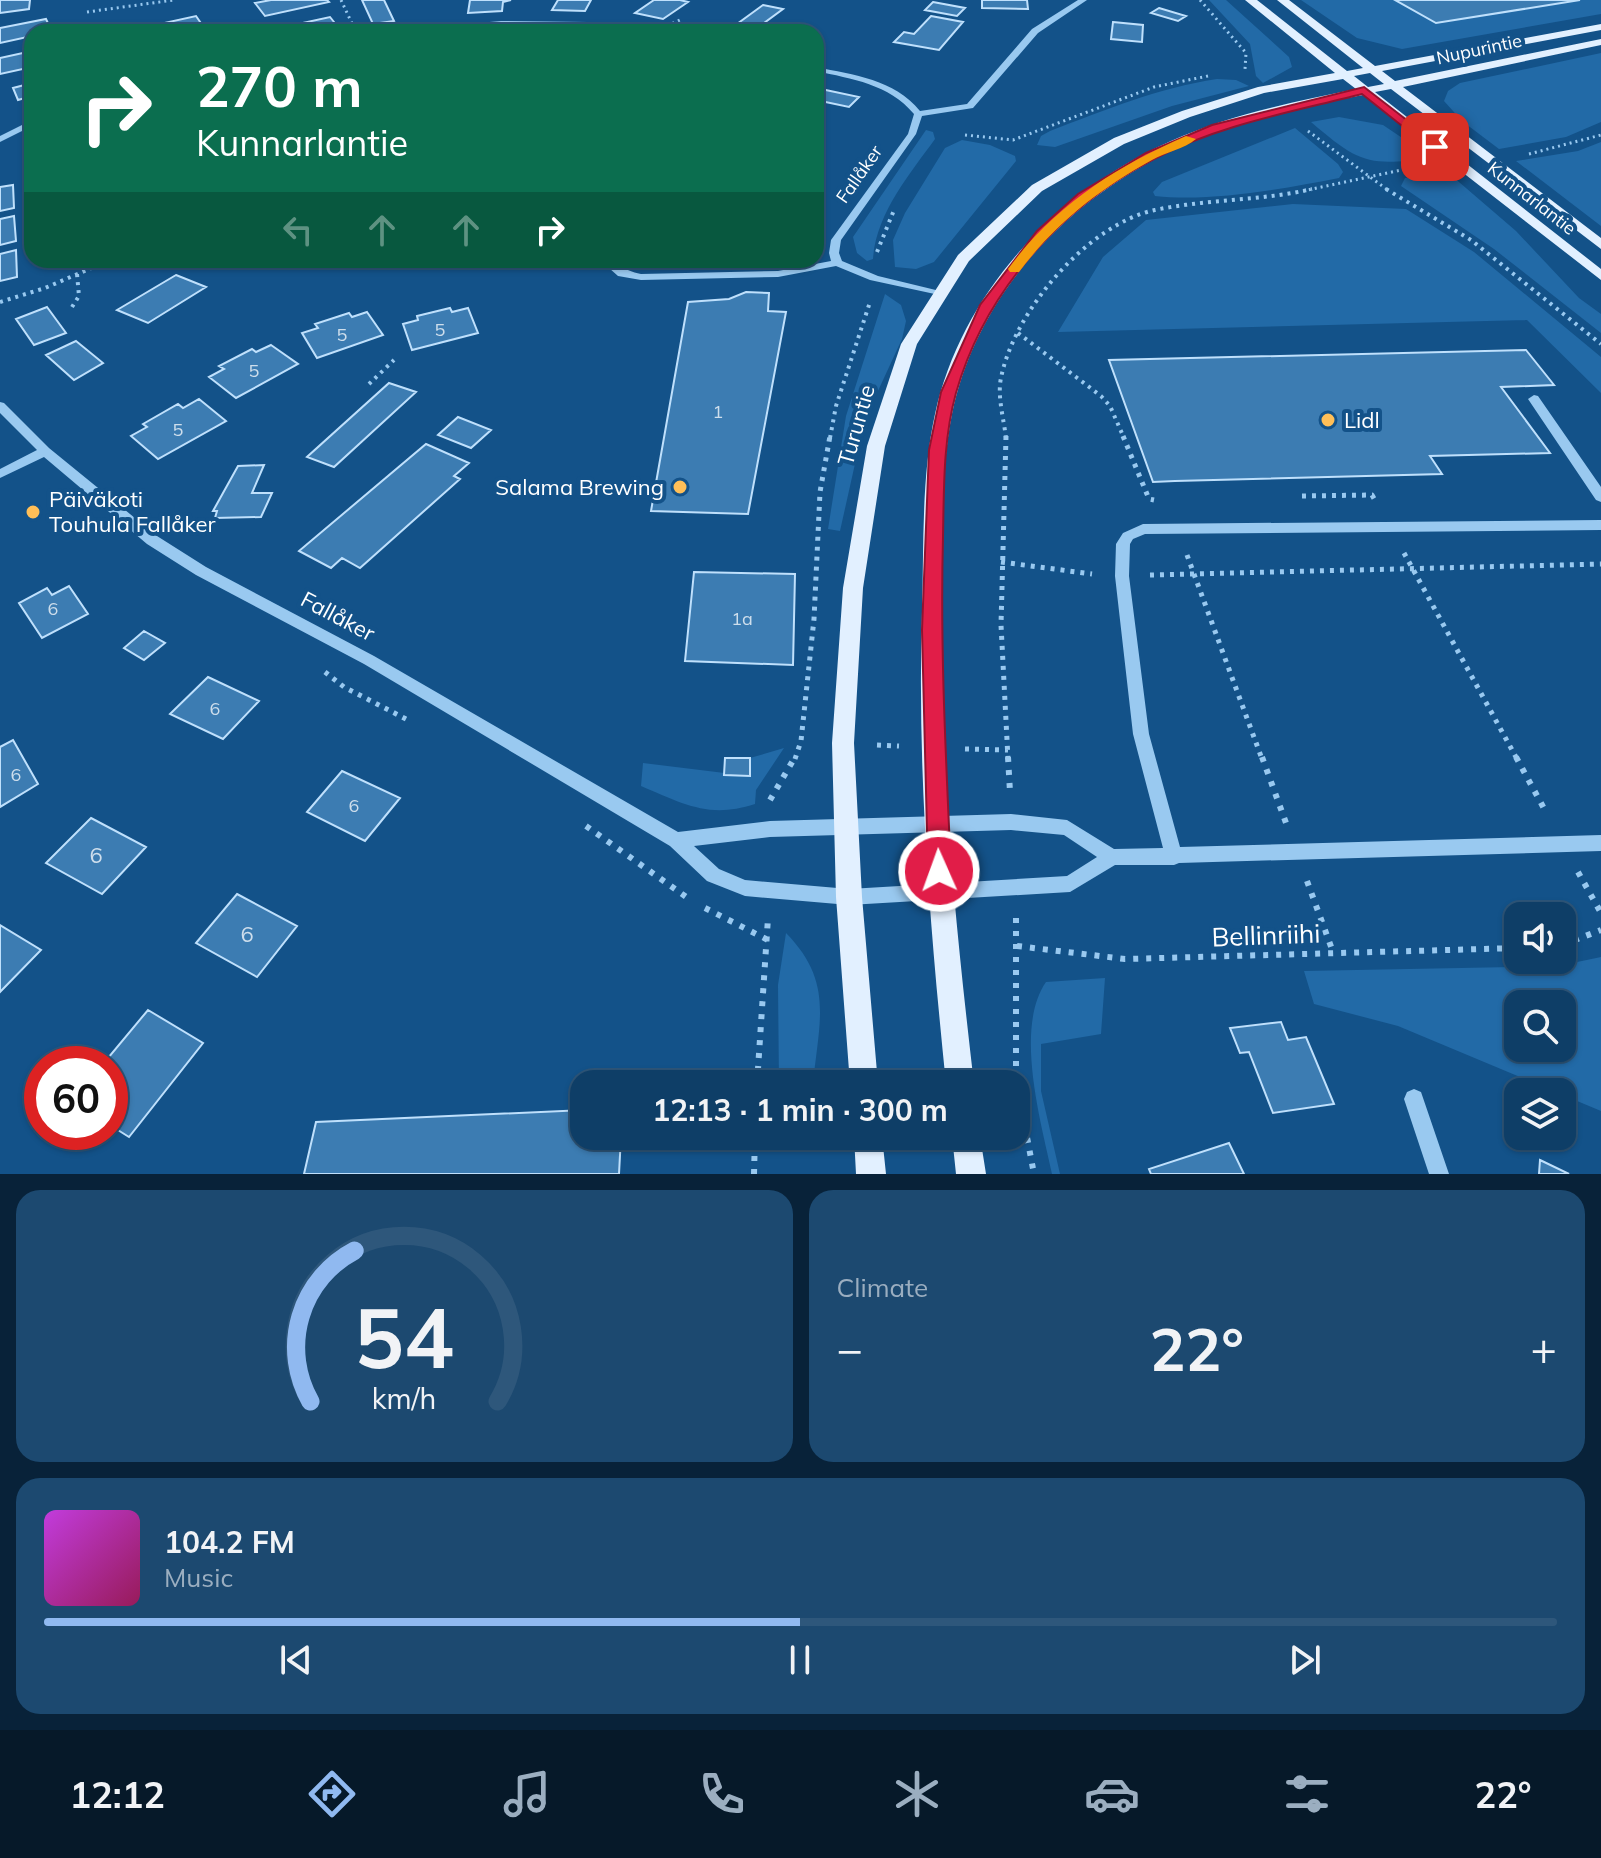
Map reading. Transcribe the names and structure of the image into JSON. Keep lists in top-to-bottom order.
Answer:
{
  "streets": {
    "main road": ["Nupurintie", "Kunnarlantie", "Turuntie"],
    "street": ["Fallåker"],
    "path": ["Bellinriihi"]
  },
  "crossings": [
    ["Nupurintie", "Kunnarlantie"],
    ["Nupurintie", "Turuntie"],
    ["Fallåker", "Turuntie"],
    ["Kunnarlantie", "Turuntie"]
  ],
  "places": ["Lidl", "Salama Brewing", "Päiväkoti Touhula Fallåker"],
  "house_numbers": [
    "5",
    "5",
    "5",
    "1",
    "5",
    "6",
    "1a",
    "6",
    "6",
    "6",
    "6",
    "6"
  ],
  "page": {
    "turn": ["270 m", "Kunnarlantie"],
    "limit": "60",
    "trip": "12:13 · 1 min · 300 m",
    "tile": "Climate",
    "heat": ["−", "22°", "+"],
    "song": ["104.2 FM", "Music"],
    "tabs": ["12:12", "22°"],
    "gauge": ["54", "km/h"]
  }
}
